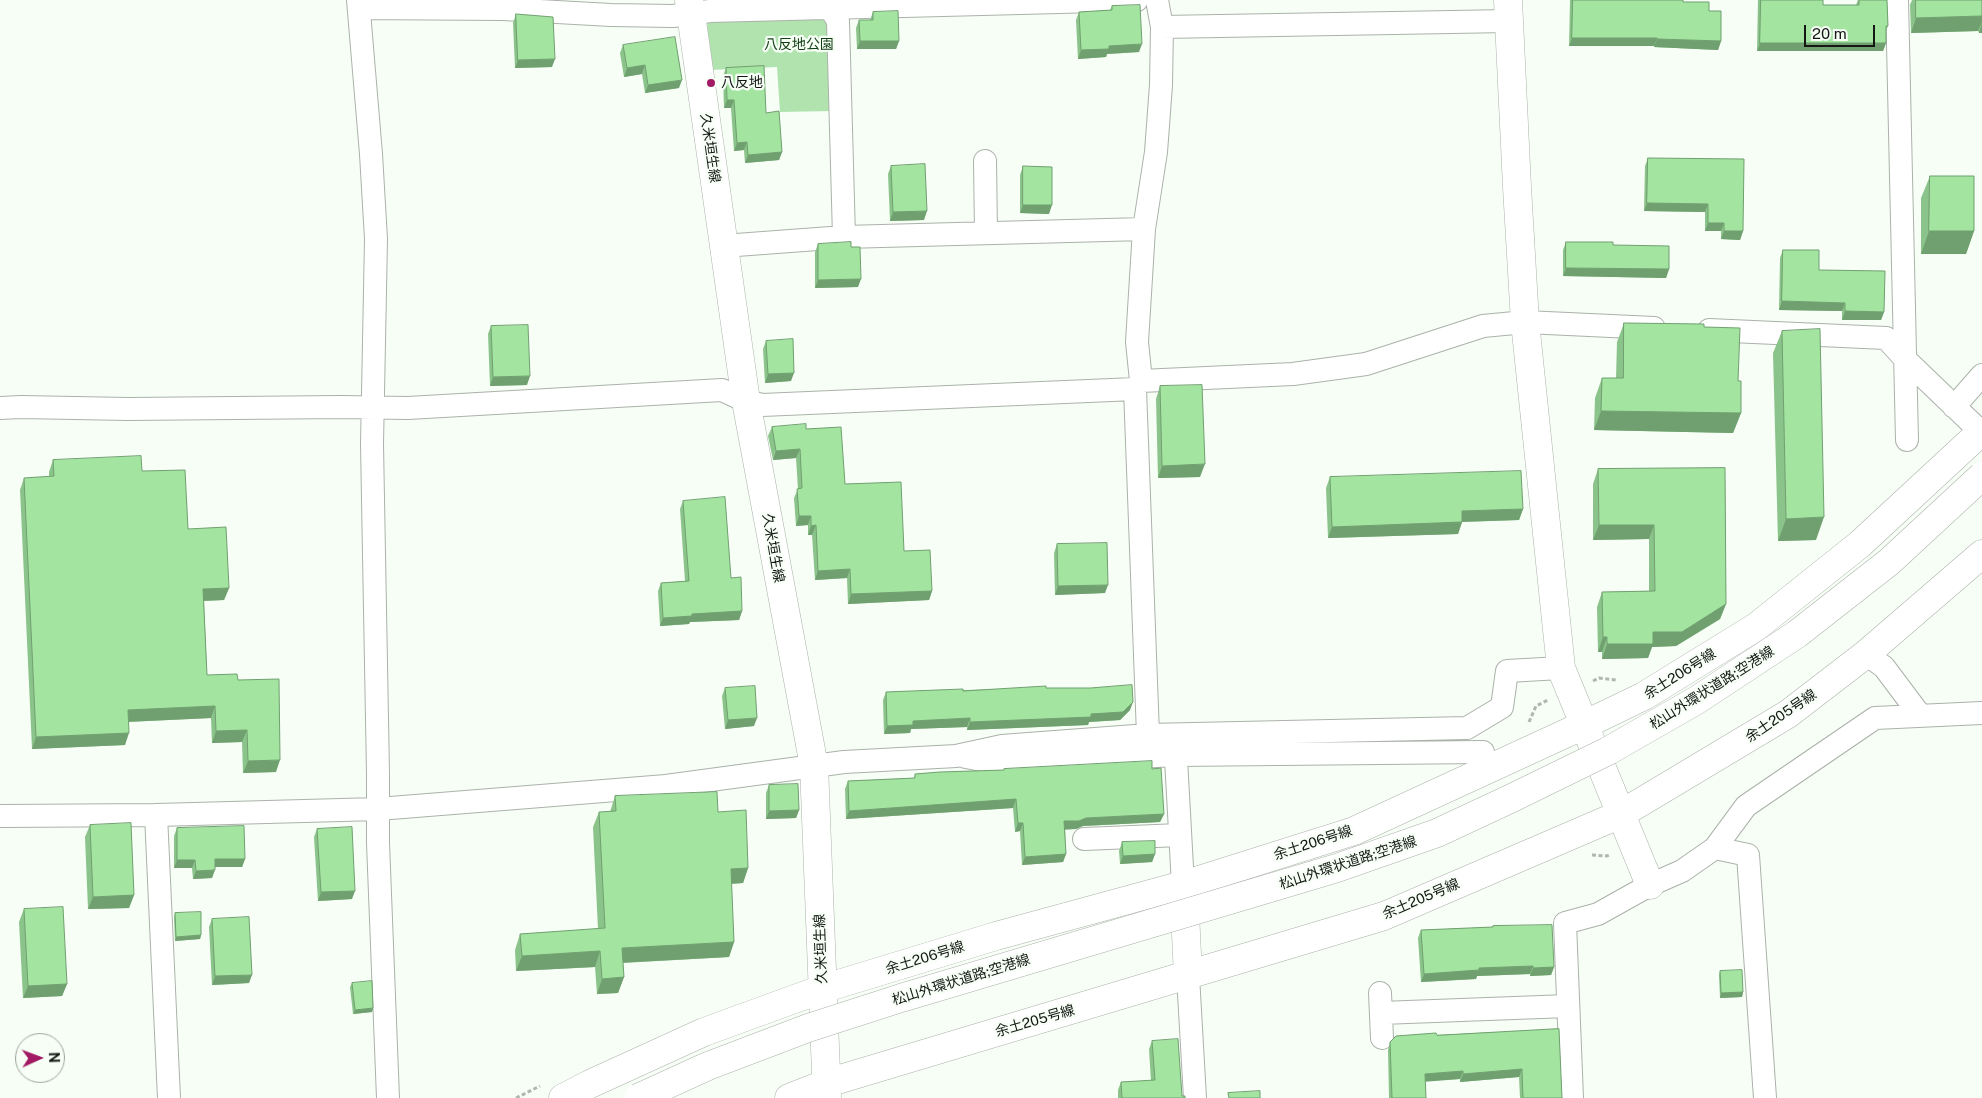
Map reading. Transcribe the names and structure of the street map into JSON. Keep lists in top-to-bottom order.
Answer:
{
  "streets": {
    "main road": [
      "久米垣生線",
      "余土206号線",
      "松山外環状道路;空港線",
      "余土205号線"
    ]
  },
  "crossings": [
    ["久米垣生線", "余土206号線"],
    ["久米垣生線", "余土205号線"]
  ],
  "parks": ["八反地公園"],
  "places": ["八反地"],
  "scale_bar": "20 m",
  "north": "right"
}
